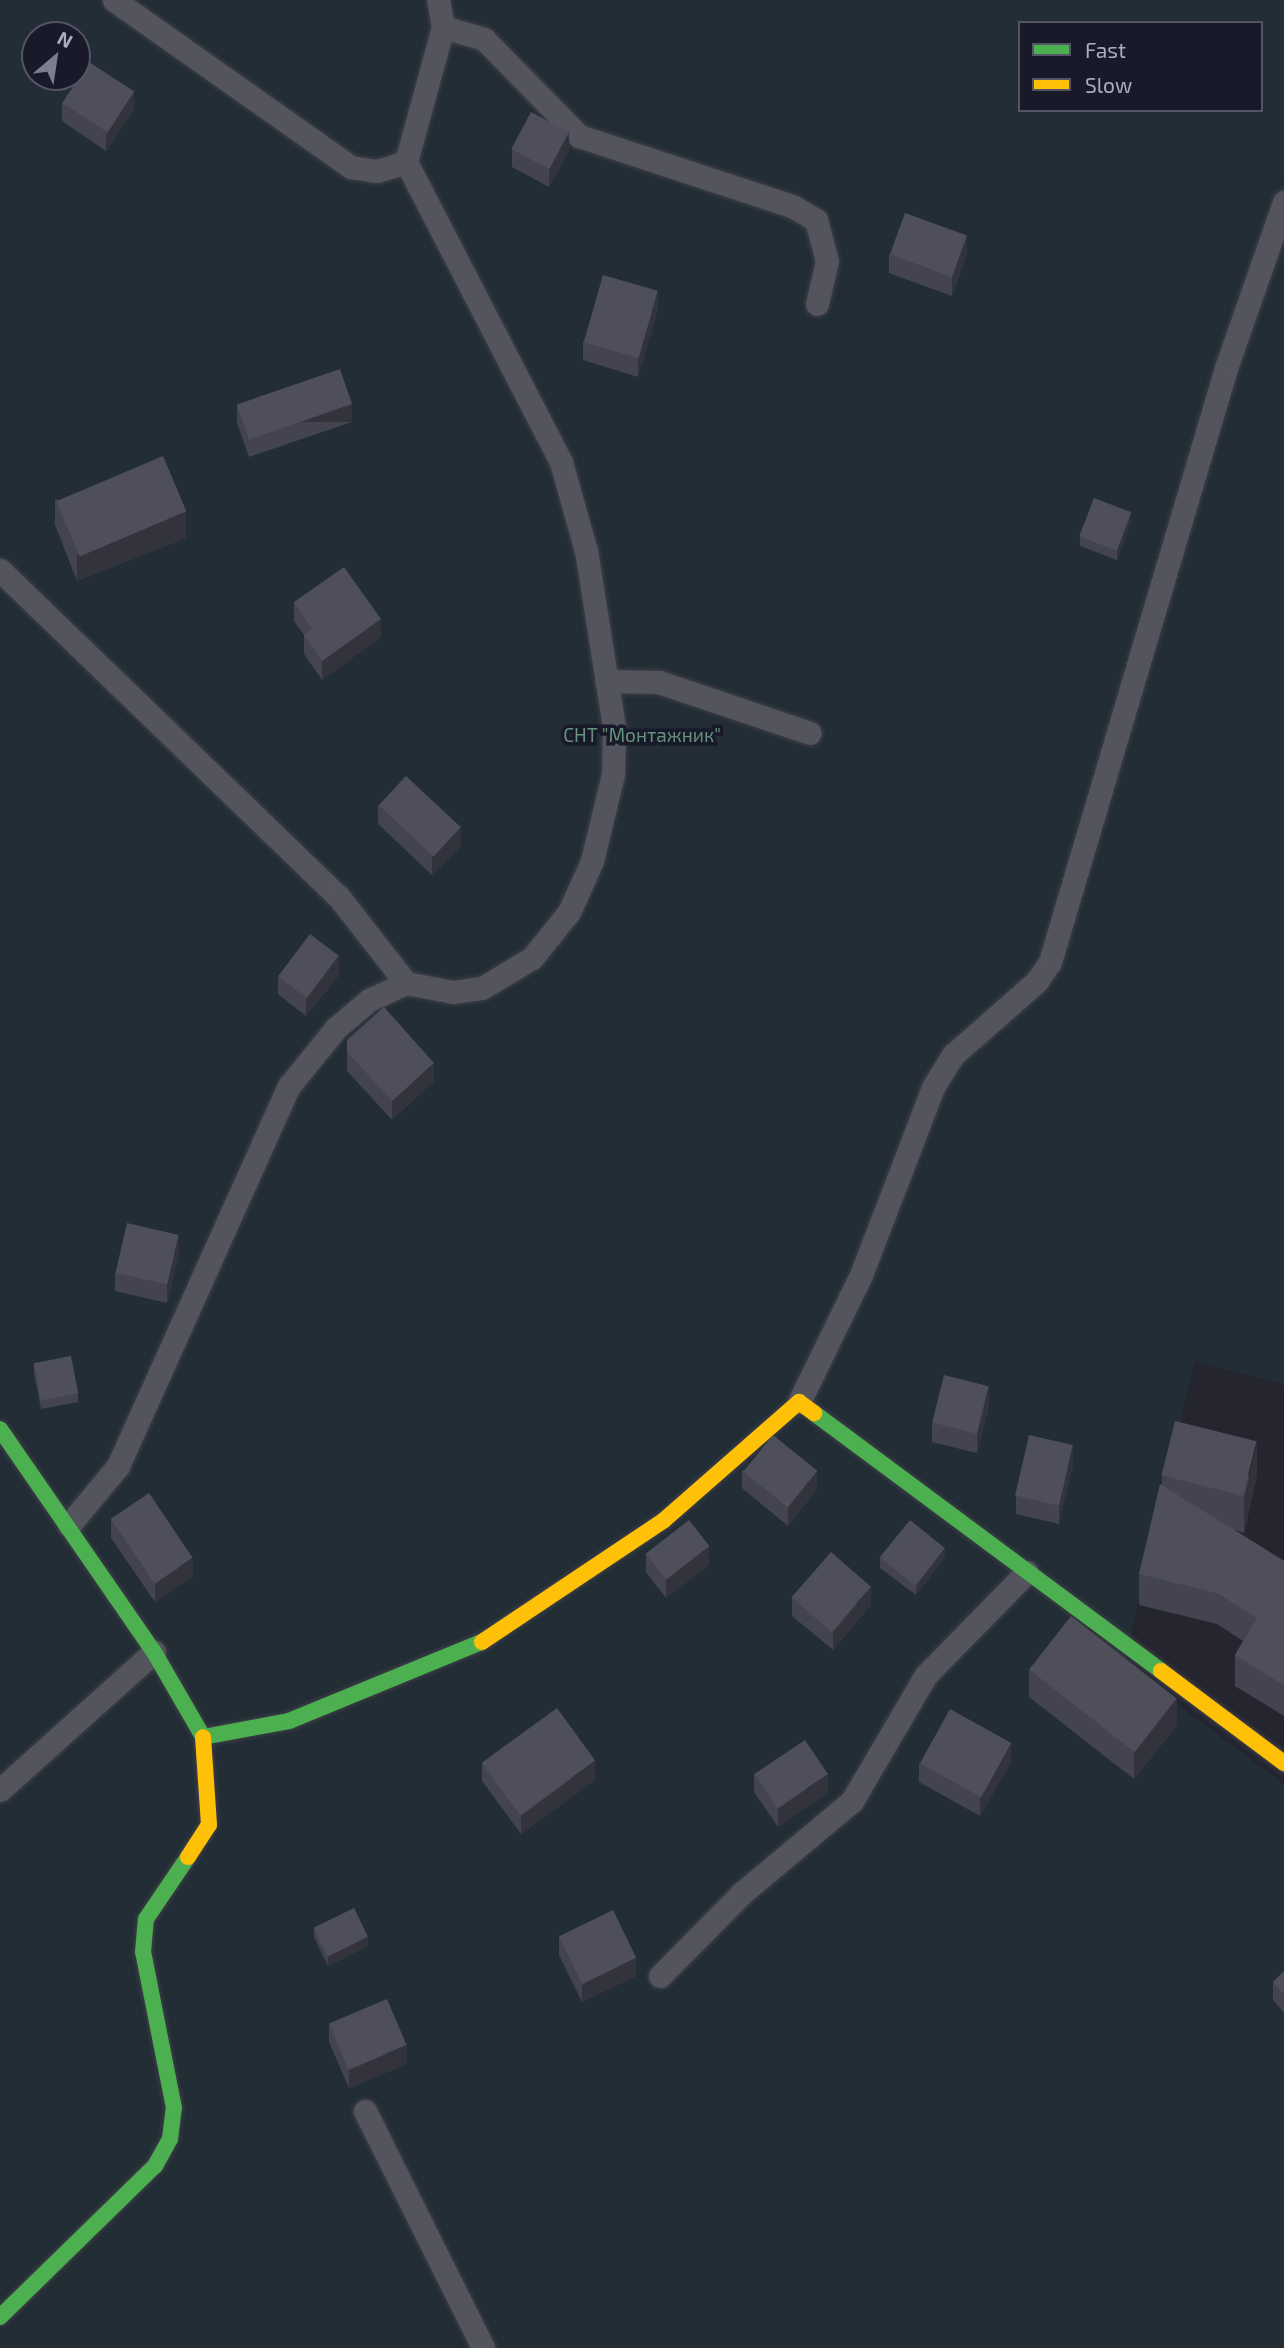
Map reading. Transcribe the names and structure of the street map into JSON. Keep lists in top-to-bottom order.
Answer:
{
  "parks": ["СНТ \"Монтажник\""],
  "legend": ["Fast", "Slow"],
  "north": "top right"
}
